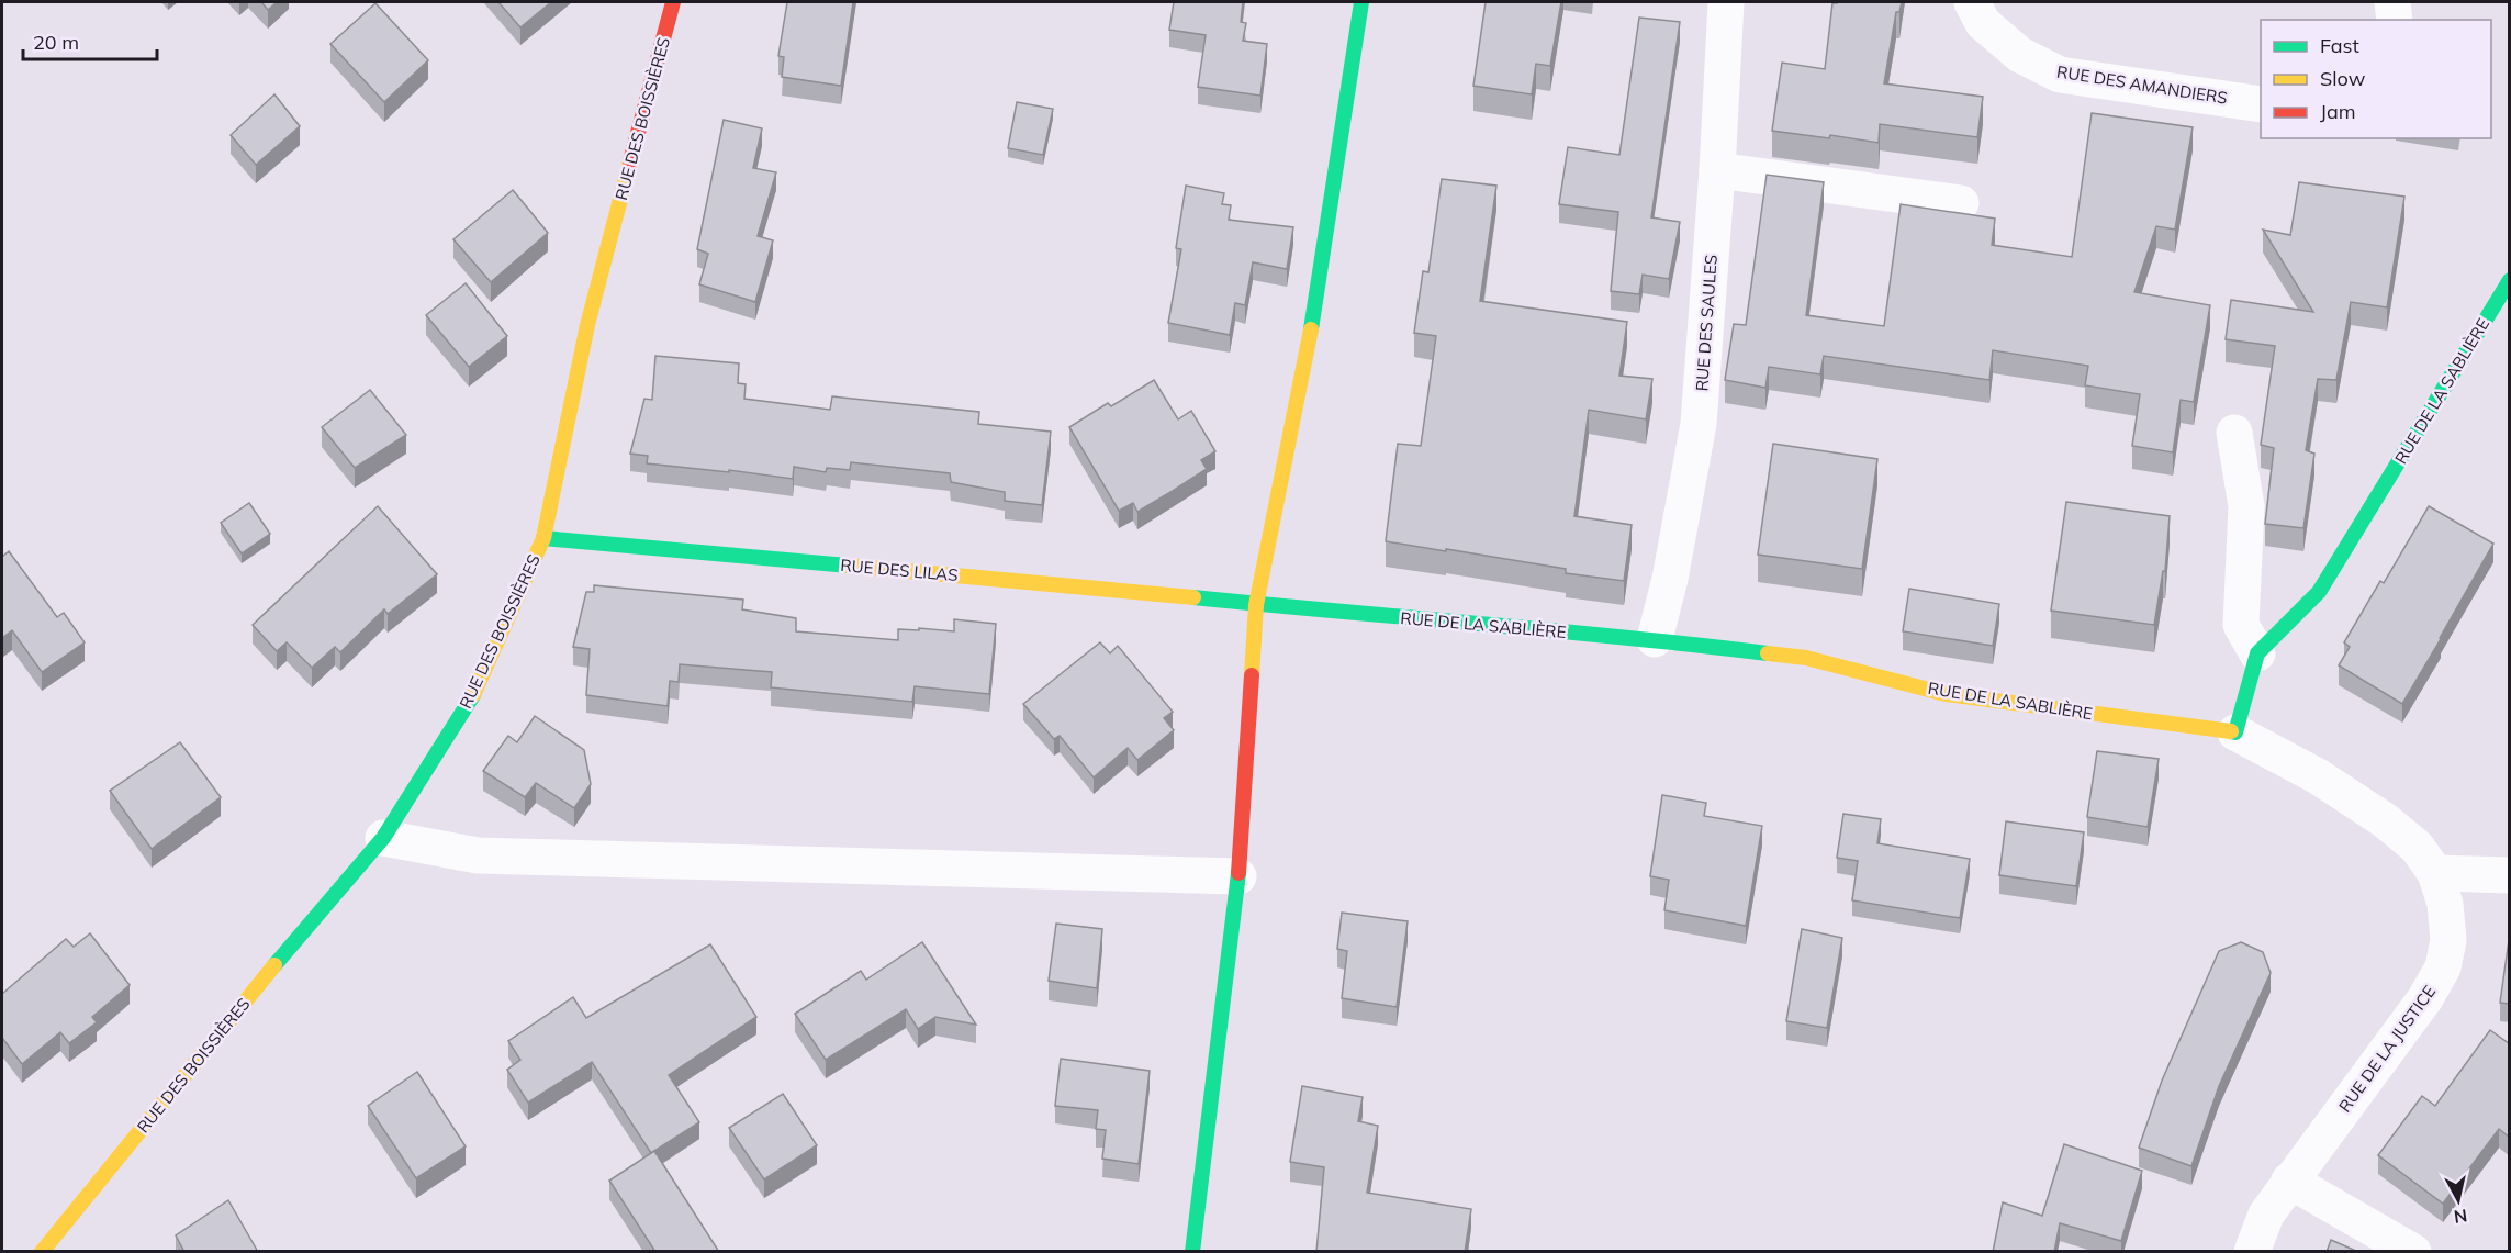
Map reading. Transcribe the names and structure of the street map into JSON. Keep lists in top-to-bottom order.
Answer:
{
  "streets": {
    "street": [
      "RUE DES AMANDIERS",
      "RUE DES BOISSIÈRES",
      "RUE DES SAULES",
      "RUE DE LA SABLIÈRE",
      "RUE DES LILAS",
      "RUE DE LA JUSTICE"
    ]
  },
  "crossings": [
    ["RUE DES BOISSIÈRES", "RUE DES LILAS"],
    ["RUE DES SAULES", "RUE DE LA SABLIÈRE"],
    ["RUE DE LA SABLIÈRE", "RUE DES LILAS"],
    ["RUE DE LA SABLIÈRE", "RUE DE LA JUSTICE"]
  ],
  "legend": ["Fast", "Slow", "Jam"],
  "scale_bar": "20 m",
  "north": "bottom"
}
